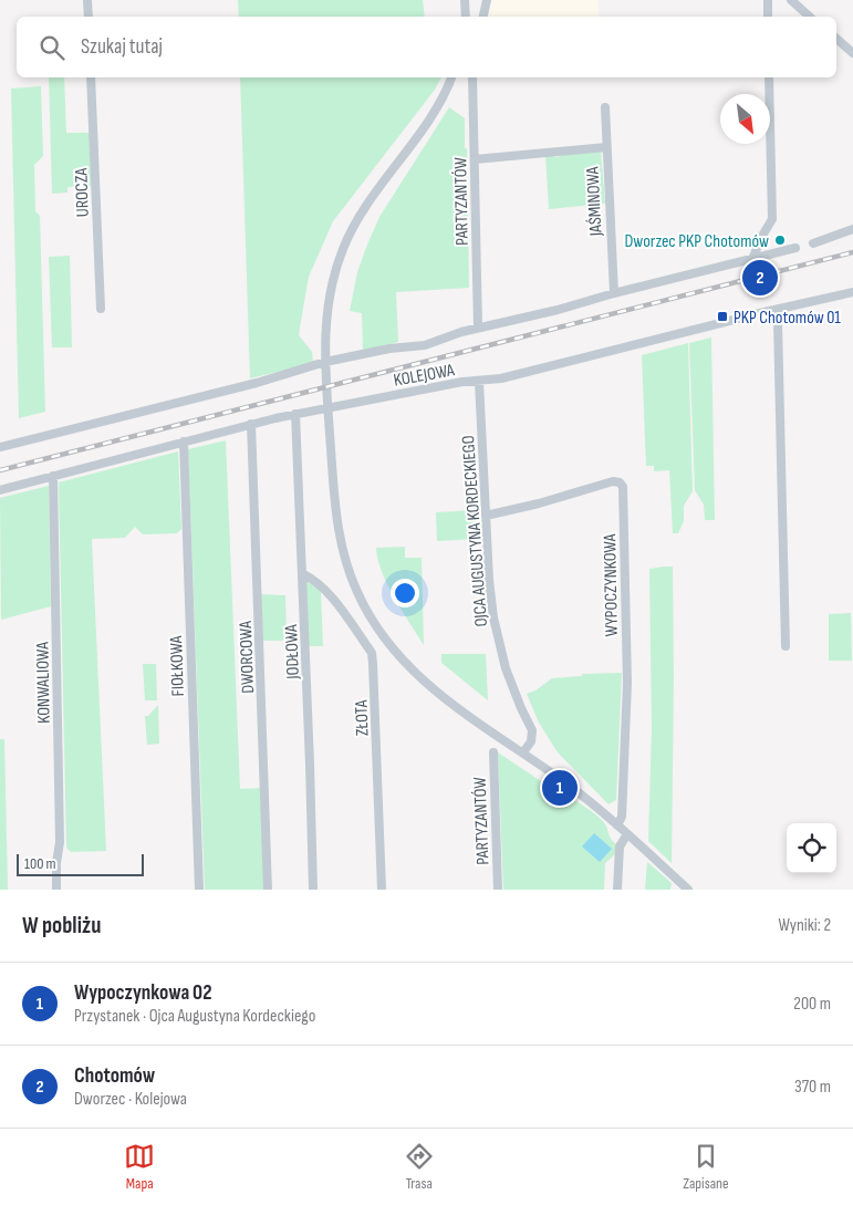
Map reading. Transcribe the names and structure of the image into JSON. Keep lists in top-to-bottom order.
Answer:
{
  "streets": {
    "street": [
      "UROCZA",
      "PARTYZANTÓW",
      "JAŚMINOWA",
      "KOLEJOWA",
      "OJCA AUGUSTYNA KORDECKIEGO",
      "WYPOCZYNKOWA",
      "JODŁOWA",
      "DWORCOWA",
      "FIOŁKOWA",
      "KONWALIOWA",
      "ZŁOTA"
    ]
  },
  "crossings": [
    ["PARTYZANTÓW", "KOLEJOWA"],
    ["JAŚMINOWA", "KOLEJOWA"],
    ["KOLEJOWA", "OJCA AUGUSTYNA KORDECKIEGO"],
    ["KOLEJOWA", "JODŁOWA"],
    ["KOLEJOWA", "DWORCOWA"],
    ["KOLEJOWA", "FIOŁKOWA"],
    ["KOLEJOWA", "KONWALIOWA"],
    ["OJCA AUGUSTYNA KORDECKIEGO", "WYPOCZYNKOWA"],
    ["JODŁOWA", "ZŁOTA"]
  ],
  "places": {
    "other": ["Dworzec PKP Chotomów"],
    "transit": ["PKP Chotomów 01"]
  },
  "scale_bar": "100 m",
  "north": "bottom right",
  "page": {
    "search": "Szukaj tutaj",
    "pins": ["2", "1"],
    "scale": "100 m",
    "heading": ["W pobliżu", "Wyniki: 2"],
    "list": [
      {
        "mark": "1",
        "name": "Wypoczynkowa 02",
        "note": "Przystanek · Ojca Augustyna Kordeckiego",
        "value": "200 m"
      },
      {
        "mark": "2",
        "name": "Chotomów",
        "note": "Dworzec · Kolejowa",
        "value": "370 m"
      }
    ],
    "nav": ["Mapa", "Trasa", "Zapisane"]
  }
}
